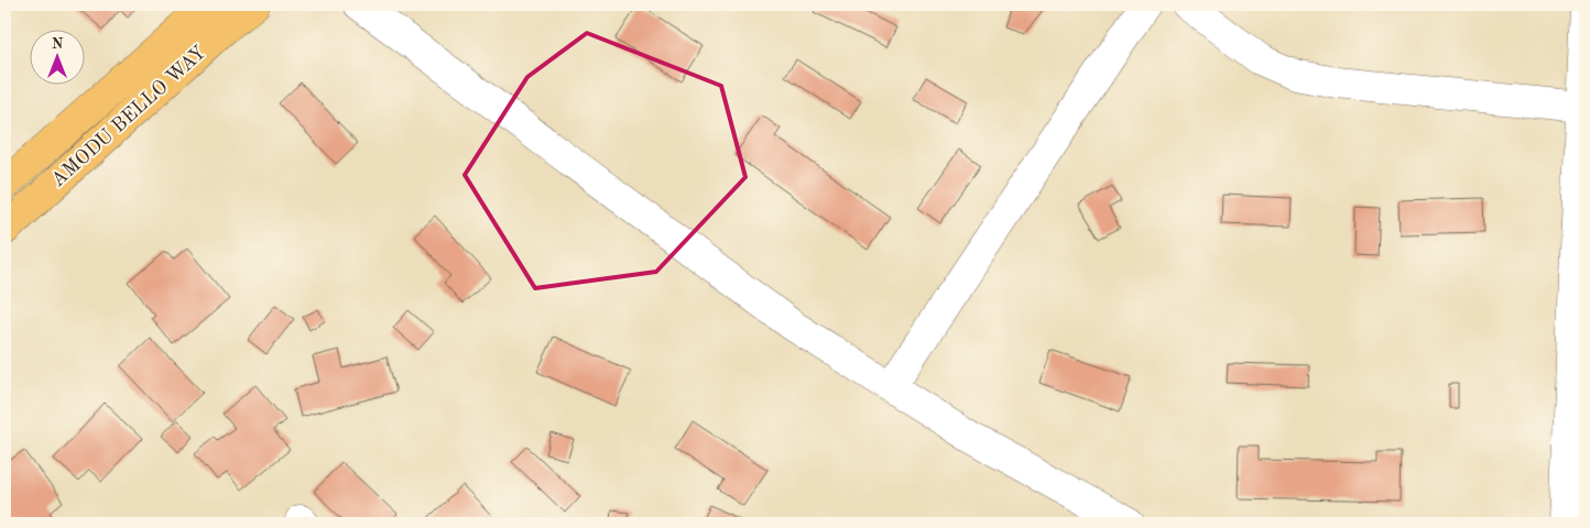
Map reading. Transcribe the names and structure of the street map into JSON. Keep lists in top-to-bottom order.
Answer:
{
  "streets": {
    "main road": ["AMODU BELLO WAY"]
  },
  "north": "top"
}
